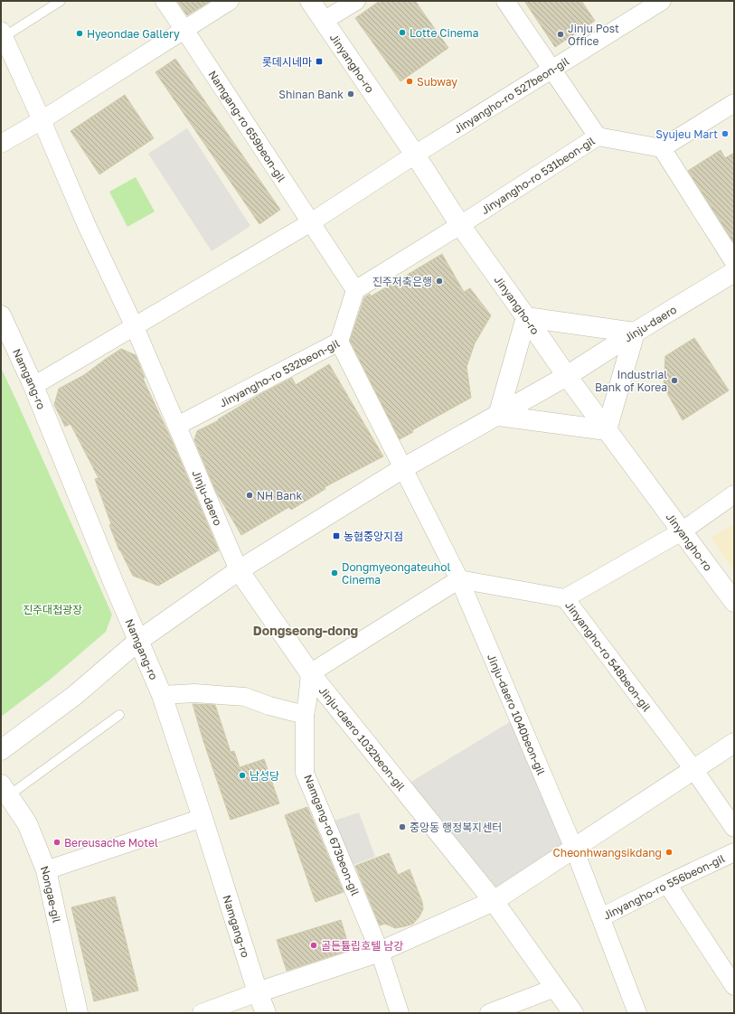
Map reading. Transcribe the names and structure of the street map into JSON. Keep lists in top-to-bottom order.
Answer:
{
  "streets": {
    "street": [
      "Jinyangho-ro",
      "Jinyangho-ro 527beon-gil",
      "Namgang-ro 659beon-gil",
      "Jinyangho-ro 531beon-gil",
      "Jinju-daero",
      "Jinyangho-ro 532beon-gil",
      "Namgang-ro",
      "Jinyangho-ro 548beon-gil",
      "Jinju-daero 1040beon-gil",
      "Jinju-daero 1032beon-gil",
      "Namgang-ro 673beon-gil",
      "Jinyangho-ro 556beon-gil",
      "Nongae-gil"
    ]
  },
  "crossings": [
    ["Jinyangho-ro", "Jinyangho-ro 527beon-gil"],
    ["Jinyangho-ro", "Jinyangho-ro 531beon-gil"],
    ["Jinyangho-ro", "Jinju-daero"],
    ["Jinyangho-ro", "Jinyangho-ro 548beon-gil"],
    ["Namgang-ro 659beon-gil", "Jinyangho-ro 532beon-gil"],
    ["Jinju-daero", "Jinyangho-ro 532beon-gil"],
    ["Jinju-daero", "Namgang-ro"],
    ["Jinju-daero", "Jinju-daero 1040beon-gil"],
    ["Jinju-daero", "Jinju-daero 1032beon-gil"],
    ["Jinyangho-ro 532beon-gil", "Jinju-daero 1040beon-gil"],
    ["Jinju-daero 1040beon-gil", "Jinyangho-ro 556beon-gil"],
    ["Jinju-daero 1032beon-gil", "Namgang-ro 673beon-gil"]
  ],
  "districts": ["Dongseong-dong"],
  "parks": ["진주대첩광장"],
  "places": {
    "other": [
      "Lotte Cinema",
      "Hyeondae Gallery",
      "Jinju Post Office",
      "Subway",
      "Shinan Bank",
      "Syujeu Mart",
      "진주저축은행",
      "Industrial Bank of Korea",
      "NH Bank",
      "Dongmyeongateuhol Cinema",
      "남성당",
      "중앙동 행정복지센터",
      "Bereusache Motel",
      "Cheonhwangsikdang",
      "골든튤립호텔 남강"
    ],
    "transit": ["롯데시네마", "농협중앙지점"]
  }
}
